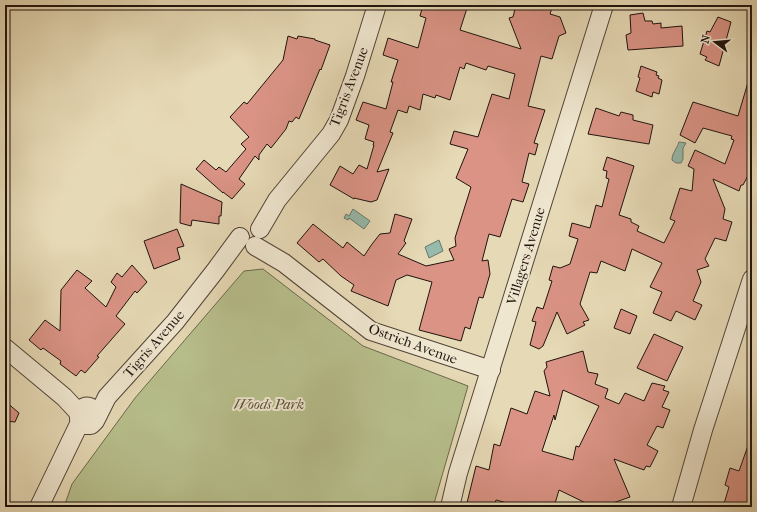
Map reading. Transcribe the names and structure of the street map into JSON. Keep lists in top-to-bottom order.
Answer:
{
  "streets": {
    "street": ["Tigris Avenue", "Villagers Avenue", "Ostrich Avenue"]
  },
  "crossings": [
    ["Tigris Avenue", "Ostrich Avenue"],
    ["Villagers Avenue", "Ostrich Avenue"]
  ],
  "parks": ["Woods Park"],
  "north": "left"
}
